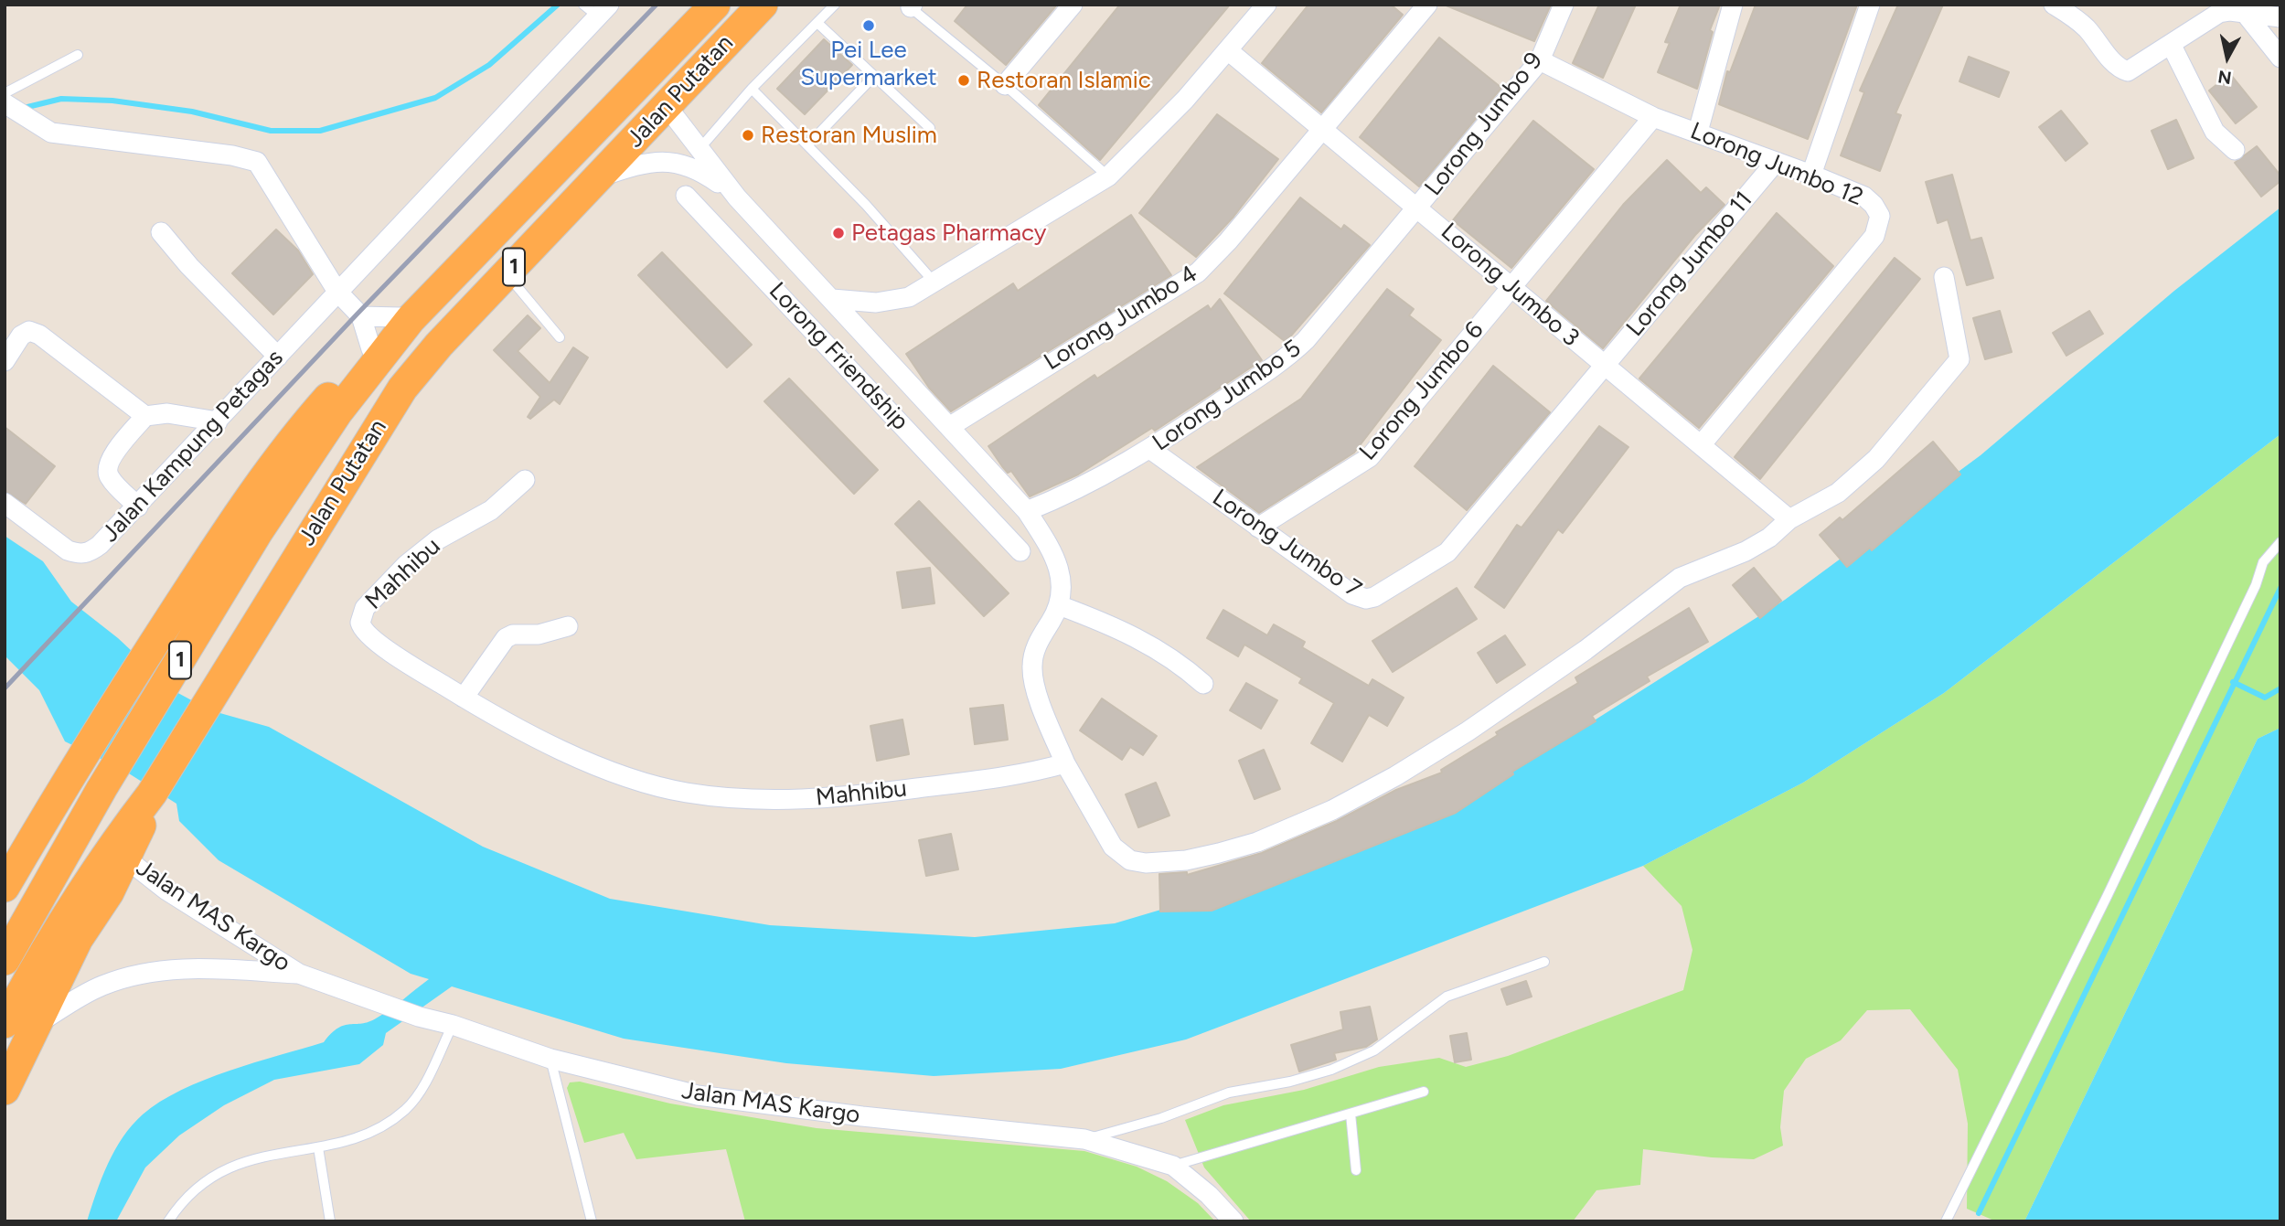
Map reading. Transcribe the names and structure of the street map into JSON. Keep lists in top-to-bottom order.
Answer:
{
  "streets": {
    "highway": ["Jalan Putatan", "1"],
    "street": [
      "Lorong Jumbo 9",
      "Lorong Jumbo 12",
      "Lorong Jumbo 11",
      "Lorong Jumbo 3",
      "Lorong Jumbo 4",
      "Lorong Friendship",
      "Lorong Jumbo 6",
      "Lorong Jumbo 5",
      "Jalan Kampung Petagas",
      "Lorong Jumbo 7",
      "Mahhibu",
      "Jalan MAS Kargo"
    ]
  },
  "crossings": [
    ["Jalan Putatan", "Jalan MAS Kargo"],
    ["Lorong Jumbo 9", "Lorong Jumbo 12"],
    ["Lorong Jumbo 9", "Lorong Jumbo 3"],
    ["Lorong Jumbo 9", "Lorong Jumbo 5"],
    ["Lorong Jumbo 12", "Lorong Jumbo 11"],
    ["Lorong Jumbo 12", "Lorong Jumbo 3"],
    ["Lorong Jumbo 12", "Lorong Jumbo 6"],
    ["Lorong Jumbo 11", "Lorong Jumbo 3"],
    ["Lorong Jumbo 11", "Lorong Jumbo 7"],
    ["Lorong Jumbo 3", "Lorong Jumbo 4"],
    ["Lorong Jumbo 3", "Lorong Jumbo 6"],
    ["Lorong Jumbo 3", "Lorong Jumbo 5"],
    ["Lorong Jumbo 3", "Lorong Jumbo 7"],
    ["Lorong Jumbo 6", "Lorong Jumbo 7"],
    ["Lorong Jumbo 5", "Lorong Jumbo 7"]
  ],
  "places": [
    "Pei Lee Supermarket",
    "Restoran Islamic",
    "Restoran Muslim",
    "Petagas Pharmacy"
  ],
  "north": "bottom"
}
